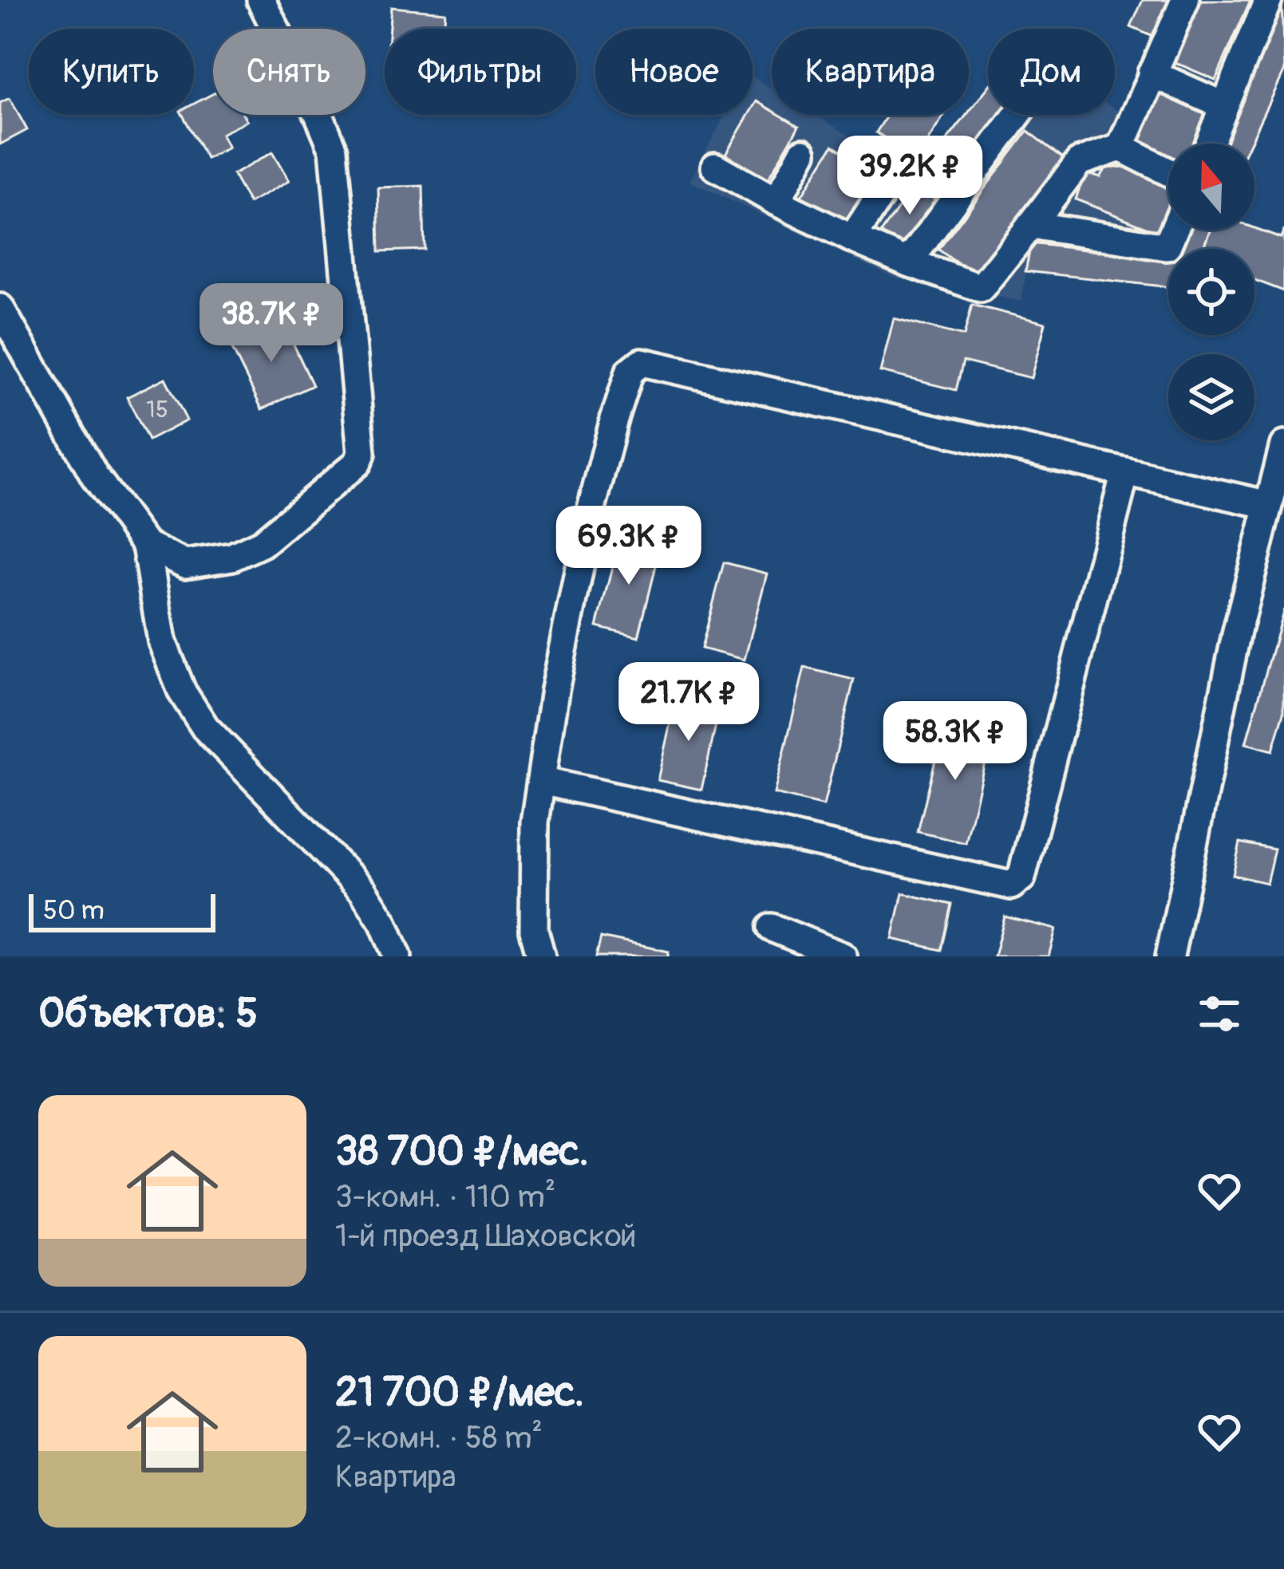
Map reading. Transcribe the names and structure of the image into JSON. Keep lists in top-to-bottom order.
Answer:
{
  "house_numbers": ["15"],
  "scale_bar": "50 m",
  "north": "top",
  "page": {
    "chip": [
      "Купить",
      "Снять",
      "Фильтры",
      "Новое",
      "Квартира",
      "Дом"
    ],
    "price": [
      "39.2K ₽",
      "38.7K ₽",
      "69.3K ₽",
      "21.7K ₽",
      "58.3K ₽"
    ],
    "scale": "50 m",
    "heading": "Объектов: 5",
    "list": [
      {
        "name": "38 700 ₽/мес.",
        "note": "3-комн. · 110 m² · 1-й проезд Шаховской"
      },
      {
        "name": "21 700 ₽/мес.",
        "note": "2-комн. · 58 m² · Квартира"
      }
    ]
  }
}
